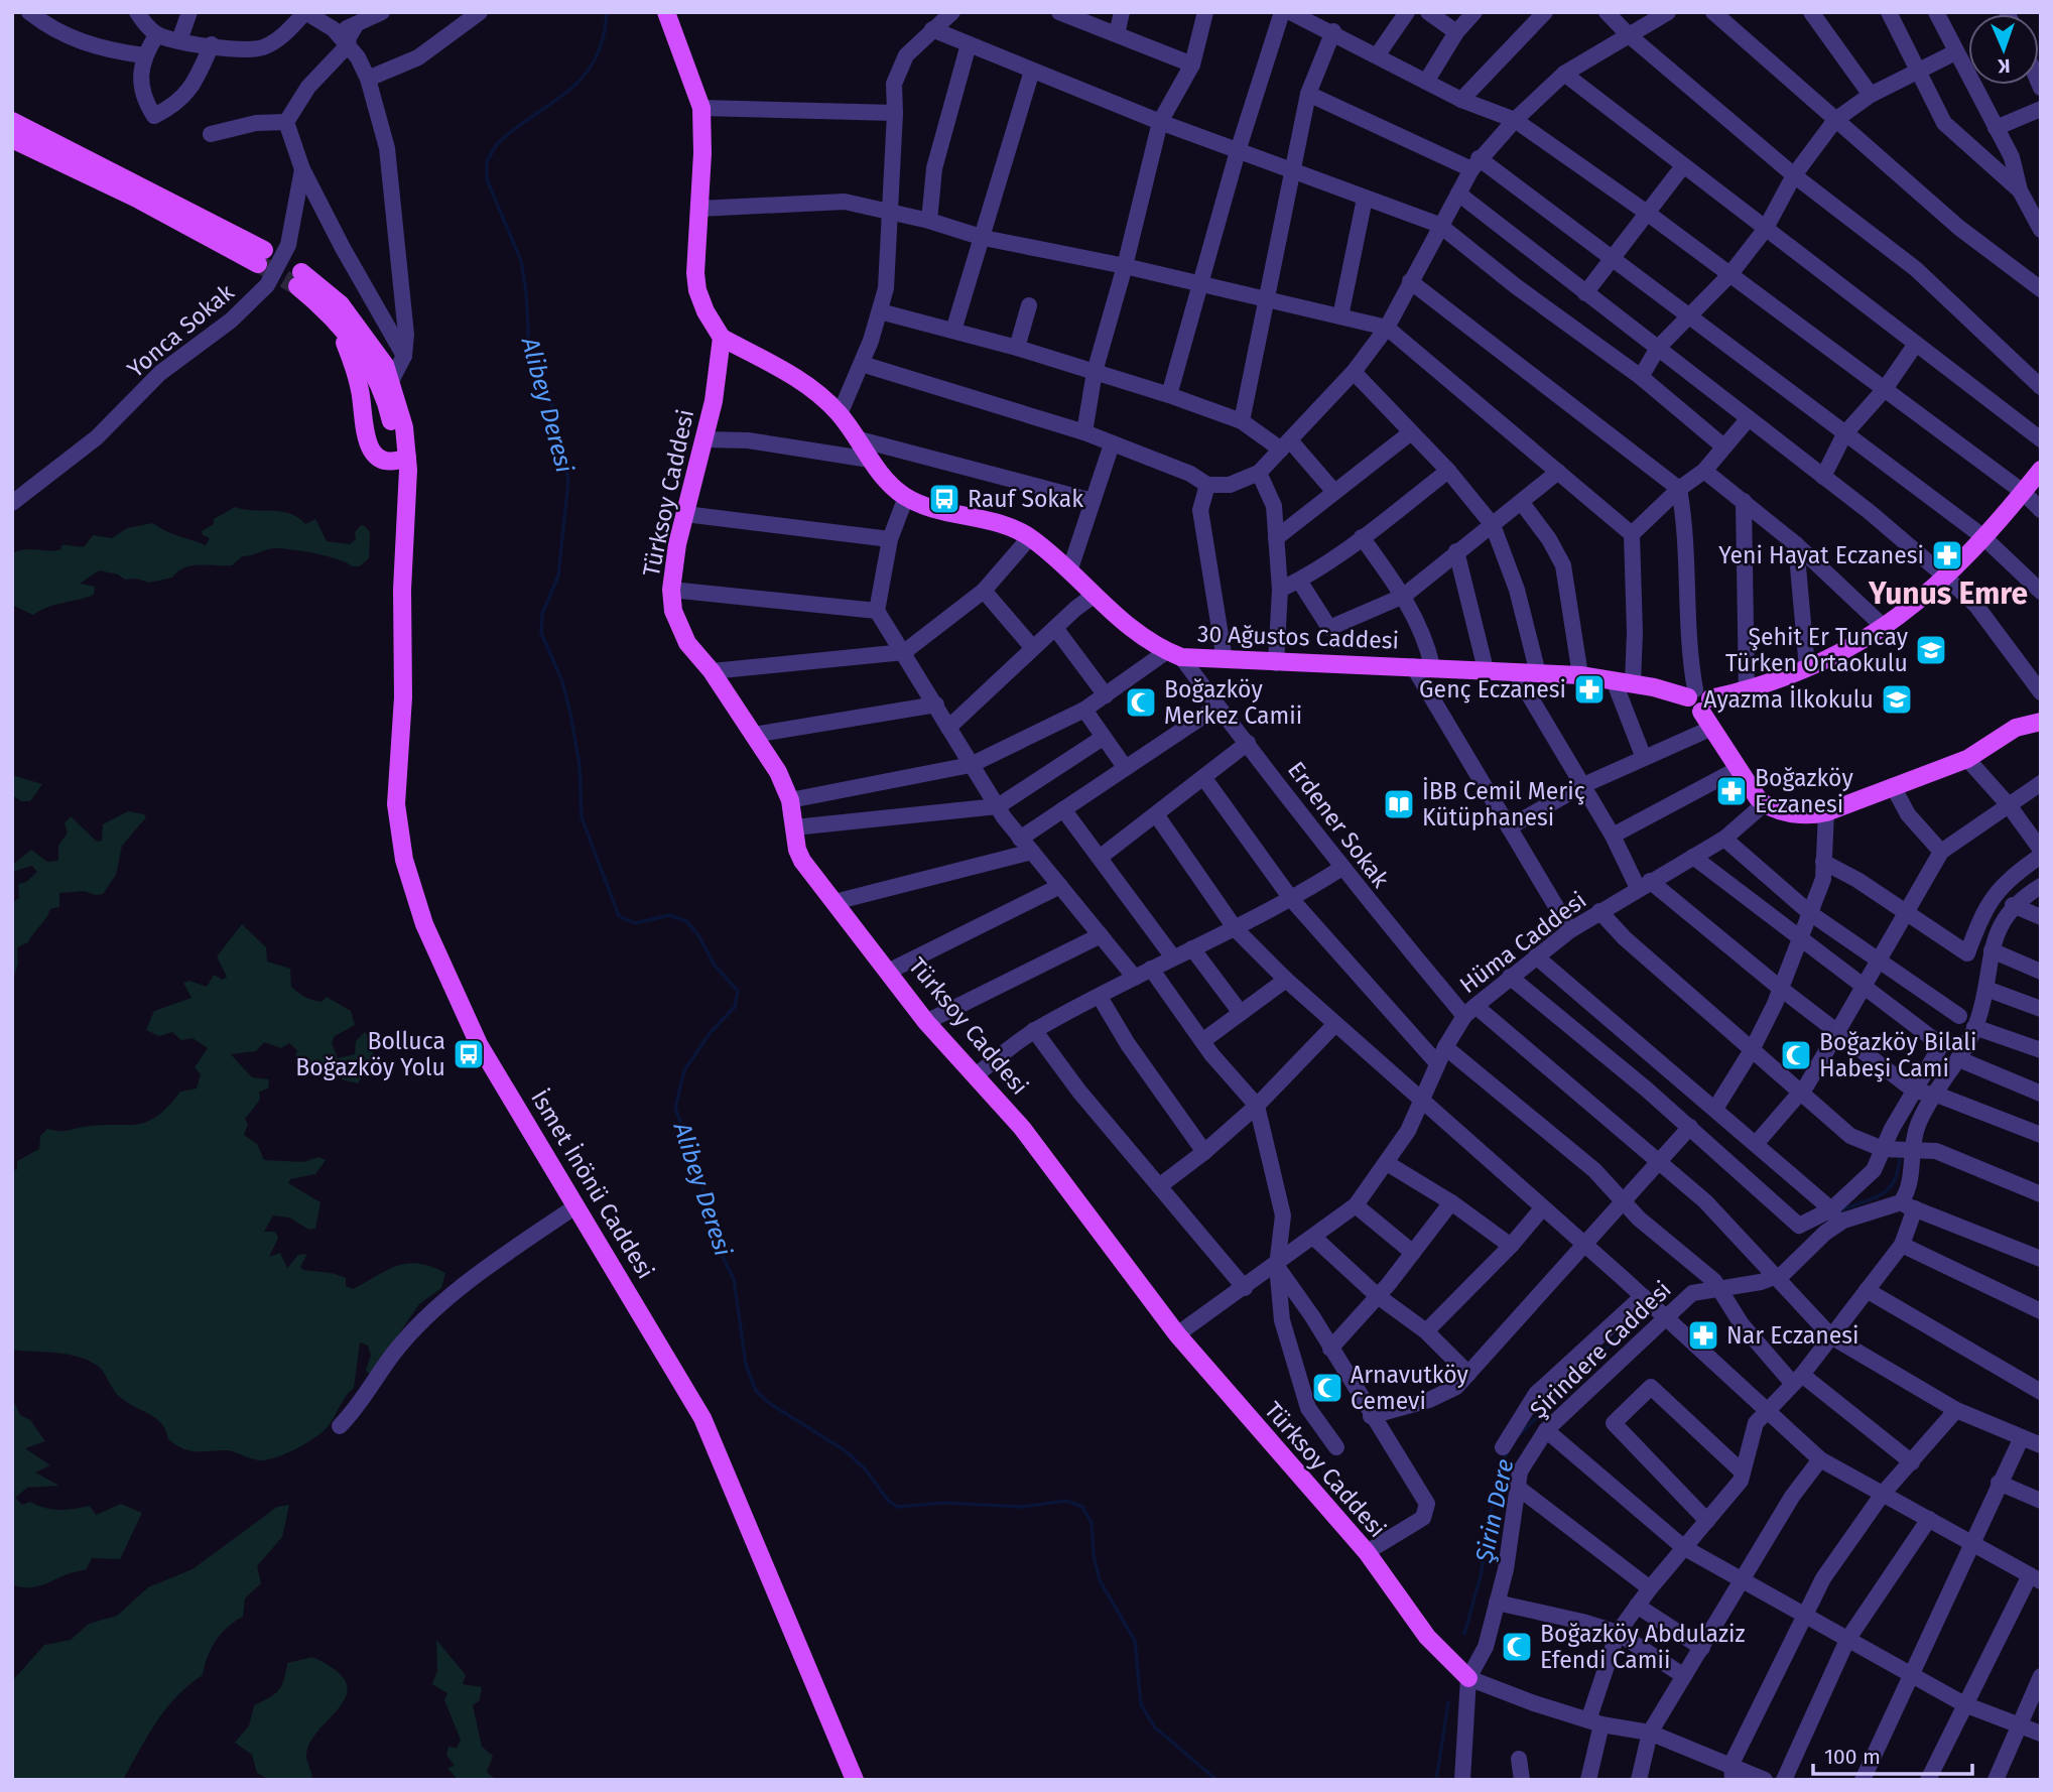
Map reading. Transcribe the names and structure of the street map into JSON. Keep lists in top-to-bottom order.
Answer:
{
  "streets": {
    "main road": ["Türksoy Caddesi", "30 Ağustos Caddesi", "İsmet İnönü Caddesi"],
    "street": [
      "Yonca Sokak",
      "Erdener Sokak",
      "Hüma Caddesi",
      "Şirindere Caddesi"
    ]
  },
  "crossings": [
    ["Türksoy Caddesi", "30 Ağustos Caddesi"],
    ["Türksoy Caddesi", "Hüma Caddesi"],
    ["Türksoy Caddesi", "Şirindere Caddesi"],
    ["30 Ağustos Caddesi", "Erdener Sokak"],
    ["Erdener Sokak", "Hüma Caddesi"],
    ["Erdener Sokak", "Şirindere Caddesi"]
  ],
  "districts": ["Yunus Emre"],
  "water": ["Alibey Deresi", "Şirin Dere"],
  "places": {
    "bus stop": ["Rauf Sokak", "Bolluca Boğazköy Yolu"],
    "pharmacy": [
      "Yeni Hayat Eczanesi",
      "Genç Eczanesi",
      "Boğazköy Eczanesi",
      "Nar Eczanesi"
    ],
    "school or university": ["Şehit Er Tuncay Türken Ortaokulu", "Ayazma İlkokulu"],
    "mosque": [
      "Boğazköy Merkez Camii",
      "Boğazköy Bilali Habeşi Cami",
      "Arnavutköy Cemevi",
      "Boğazköy Abdulaziz Efendi Camii"
    ],
    "library": ["İBB Cemil Meriç Kütüphanesi"]
  },
  "scale_bar": "100 m",
  "north": "bottom"
}
